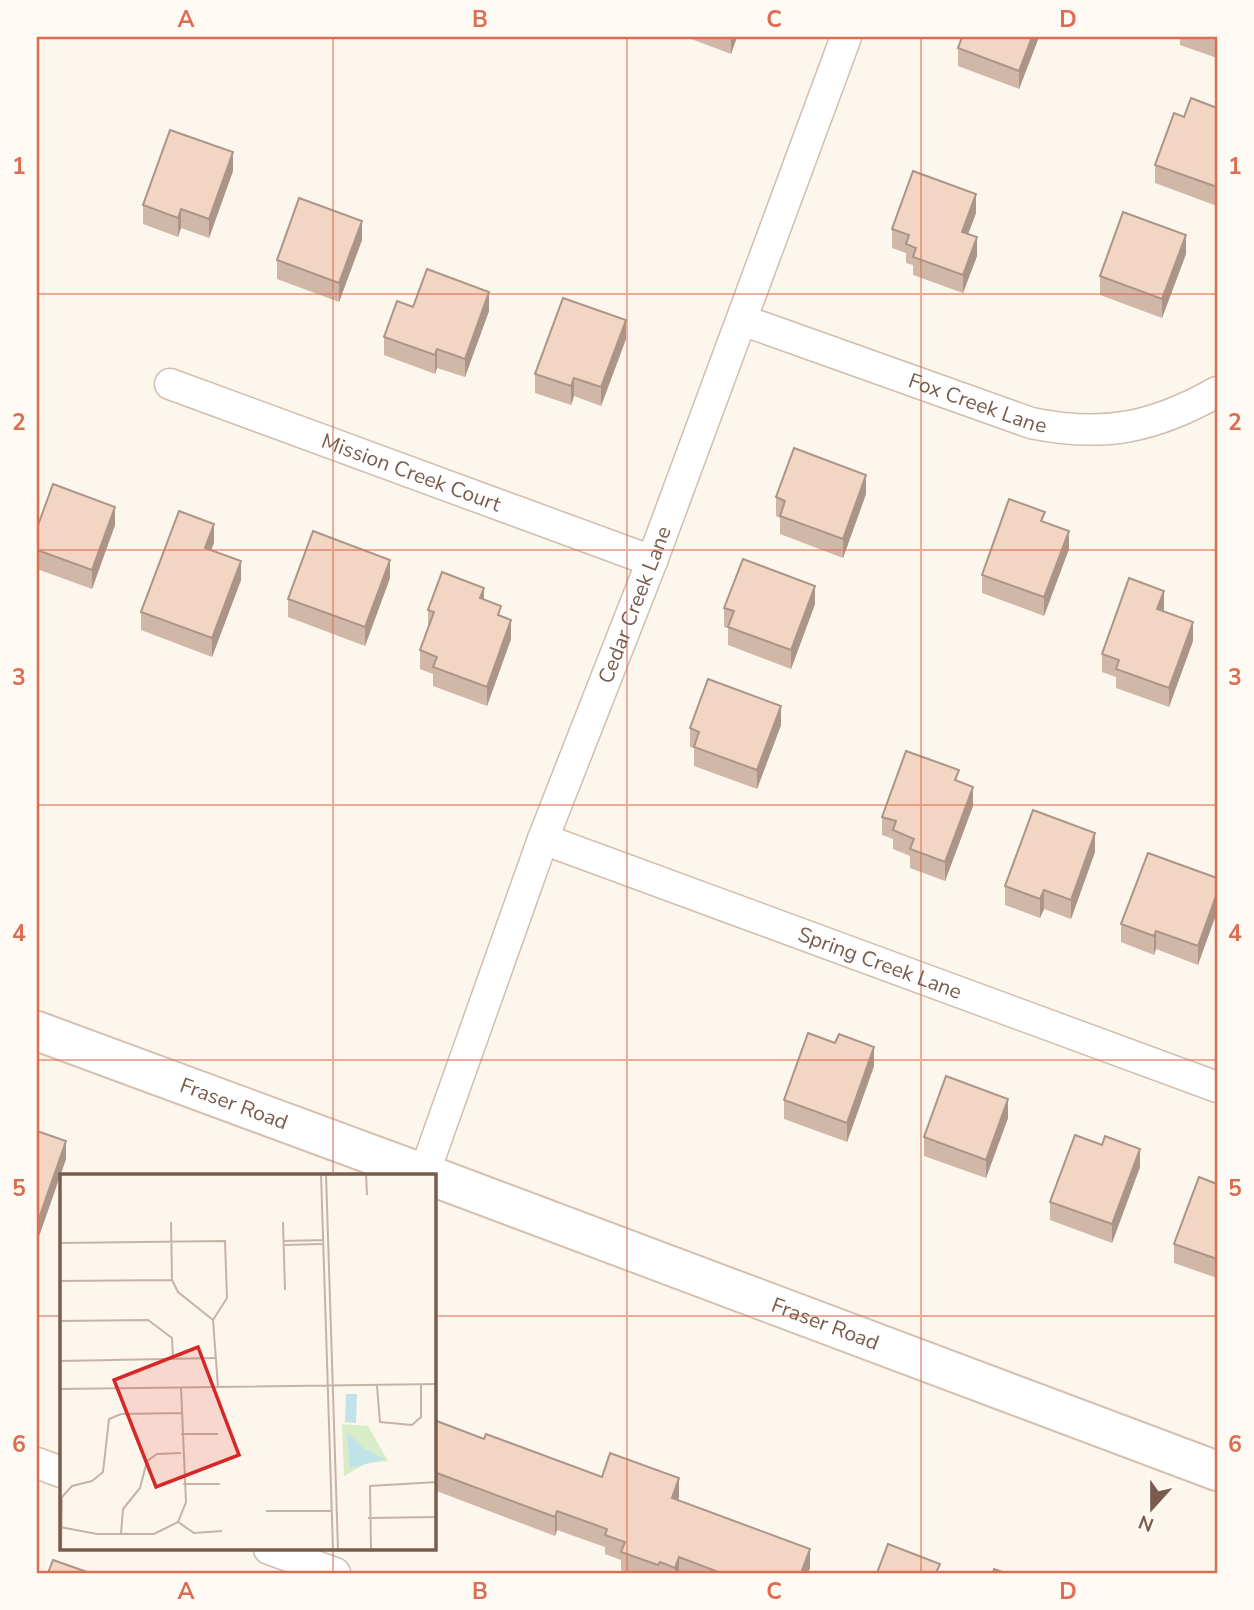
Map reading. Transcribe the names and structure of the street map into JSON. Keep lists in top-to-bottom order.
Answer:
{
  "streets": {
    "street": [
      "Fox Creek Lane",
      "Mission Creek Court",
      "Cedar Creek Lane",
      "Spring Creek Lane",
      "Fraser Road"
    ]
  },
  "crossings": [
    ["Fox Creek Lane", "Cedar Creek Lane"],
    ["Mission Creek Court", "Cedar Creek Lane"],
    ["Cedar Creek Lane", "Spring Creek Lane"]
  ],
  "north": "bottom",
  "grid": {
    "columns": [
      "A",
      "B",
      "C",
      "D"
    ],
    "rows": [
      "1",
      "2",
      "3",
      "4",
      "5",
      "6"
    ]
  }
}
